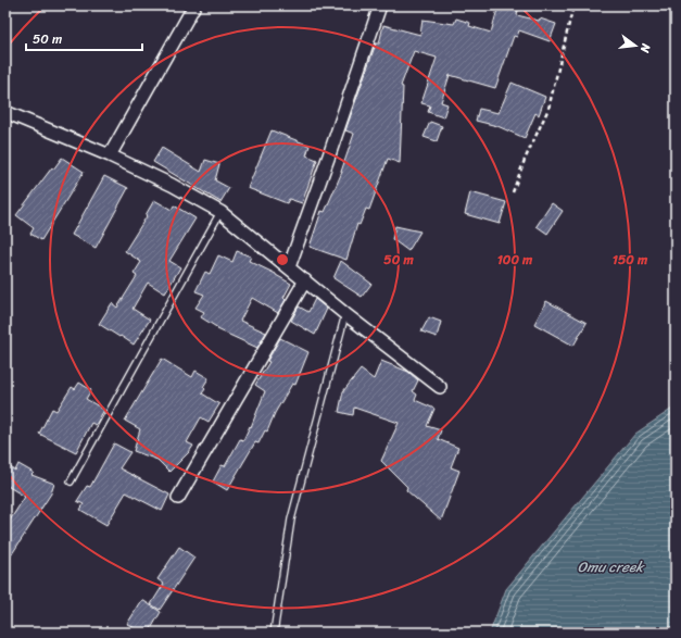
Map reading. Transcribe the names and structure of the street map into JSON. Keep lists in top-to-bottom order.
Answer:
{
  "water": ["Omu creek"],
  "scale_bar": "50 m",
  "north": "right",
  "rings": ["50 m", "100 m", "150 m"]
}
